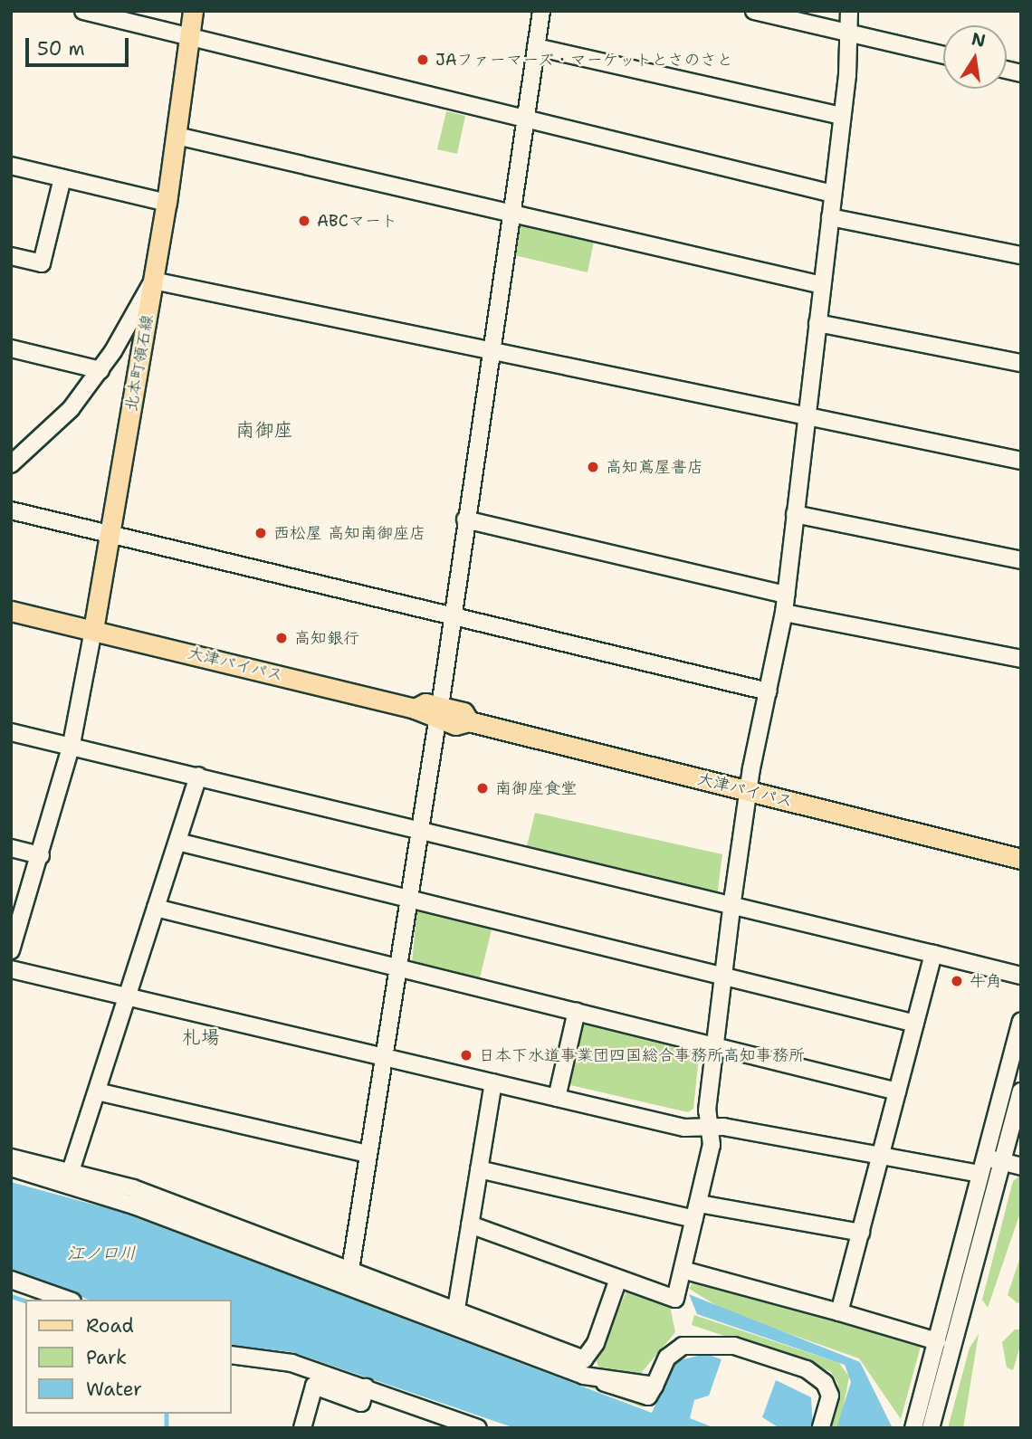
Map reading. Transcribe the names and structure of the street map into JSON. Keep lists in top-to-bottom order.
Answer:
{
  "streets": {
    "main road": ["北本町領石線", "大津バイパス"]
  },
  "crossings": [
    ["北本町領石線", "大津バイパス"]
  ],
  "districts": ["南御座", "札場"],
  "water": ["江ノ口川"],
  "places": [
    "JAファーマーズ・マーケットとさのさと",
    "ABCマート",
    "高知蔦屋書店",
    "西松屋 高知南御座店",
    "高知銀行",
    "南御座食堂",
    "牛角",
    "日本下水道事業団四国総合事務所高知事務所"
  ],
  "legend": ["Road", "Park", "Water"],
  "scale_bar": "50 m",
  "north": "top"
}
